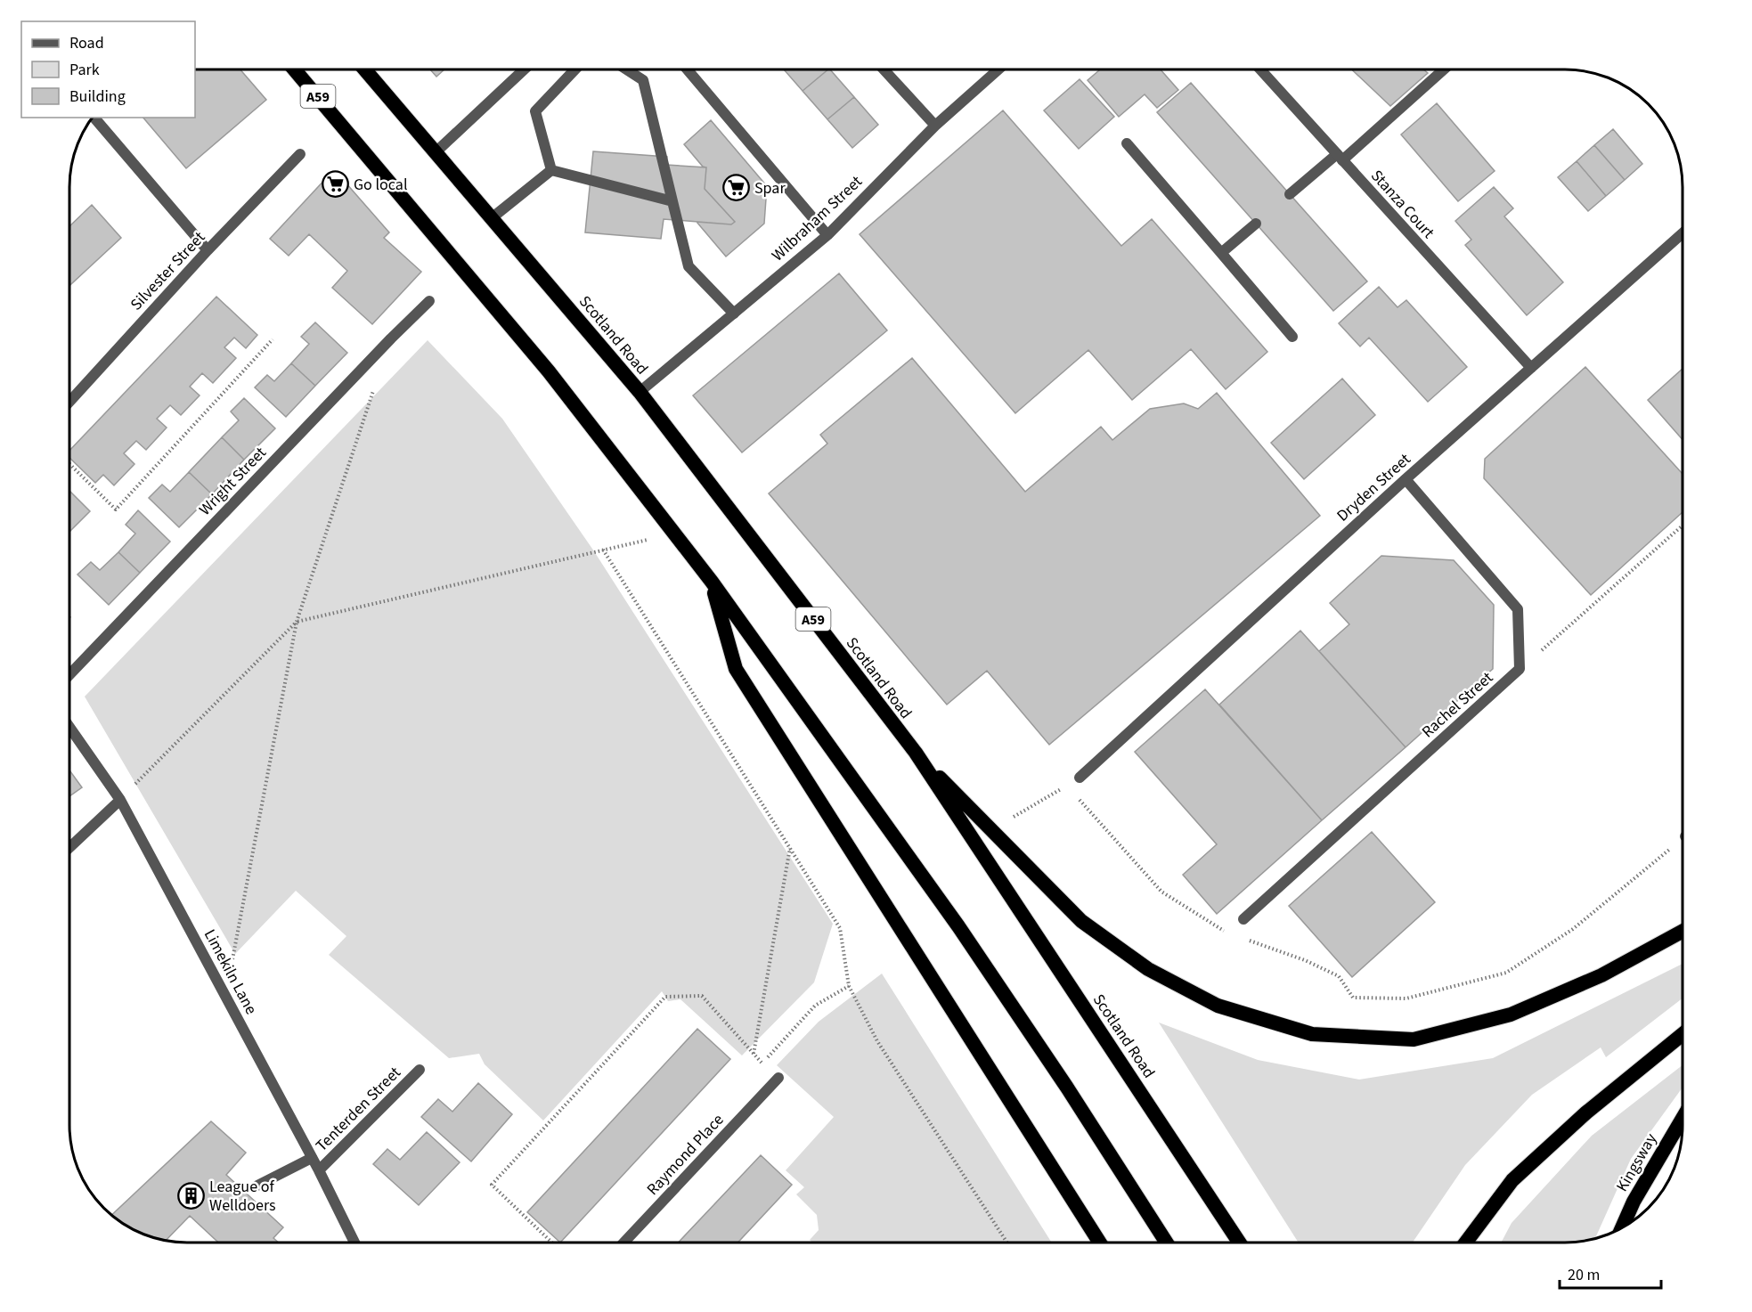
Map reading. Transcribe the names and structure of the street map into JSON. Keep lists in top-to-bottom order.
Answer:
{
  "streets": {
    "highway": ["A59", "Scotland Road", "Kingsway"],
    "street": [
      "Stanza Court",
      "Wilbraham Street",
      "Silvester Street",
      "Wright Street",
      "Dryden Street",
      "Rachel Street",
      "Limekiln Lane",
      "Tenterden Street",
      "Raymond Place"
    ]
  },
  "crossings": [
    ["Stanza Court", "Dryden Street"],
    ["Wilbraham Street", "Scotland Road"],
    ["Limekiln Lane", "Tenterden Street"]
  ],
  "places": {
    "supermarket": ["Go local", "Spar"],
    "building": ["League of Welldoers"]
  },
  "legend": ["Road", "Park", "Building"],
  "scale_bar": "20 m"
}
